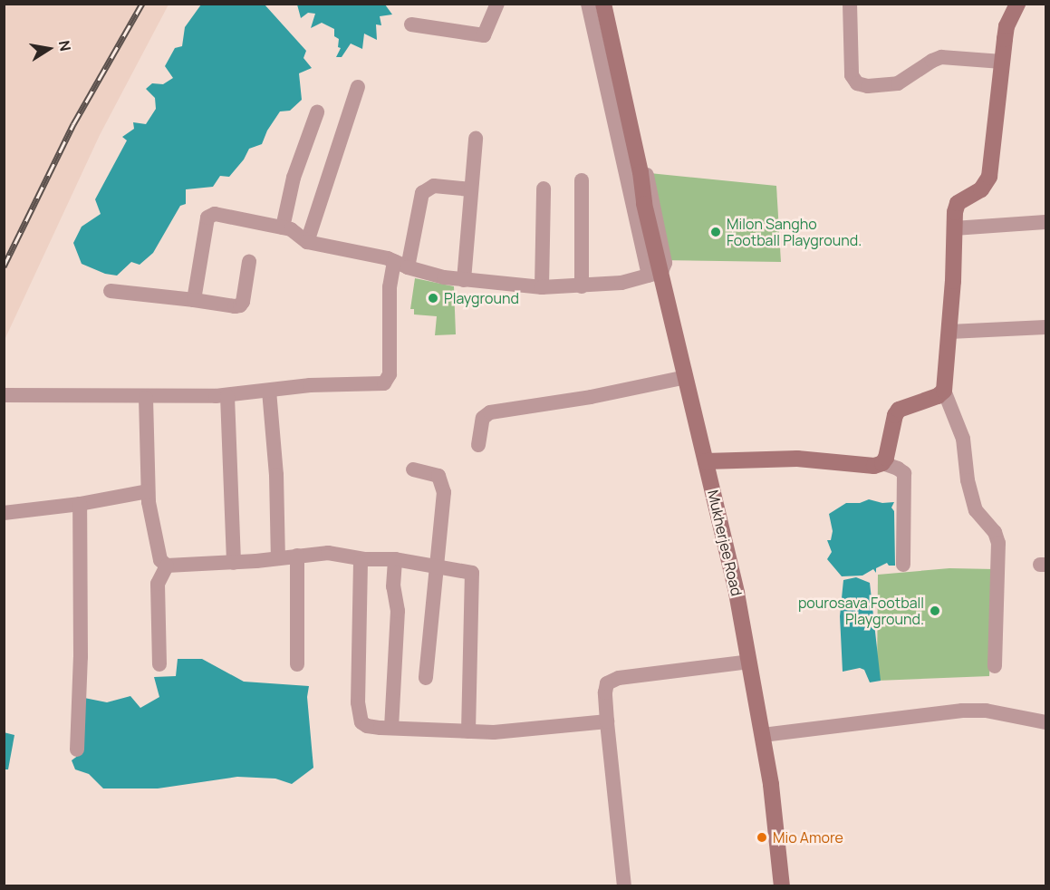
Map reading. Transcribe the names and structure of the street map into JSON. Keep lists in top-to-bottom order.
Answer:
{
  "streets": {
    "main road": ["Mukherjee Road"]
  },
  "places": [
    "Milon Sangho Football Playground.",
    "Playground",
    "pourosava Football Playground.",
    "Mio Amore"
  ],
  "north": "right"
}
